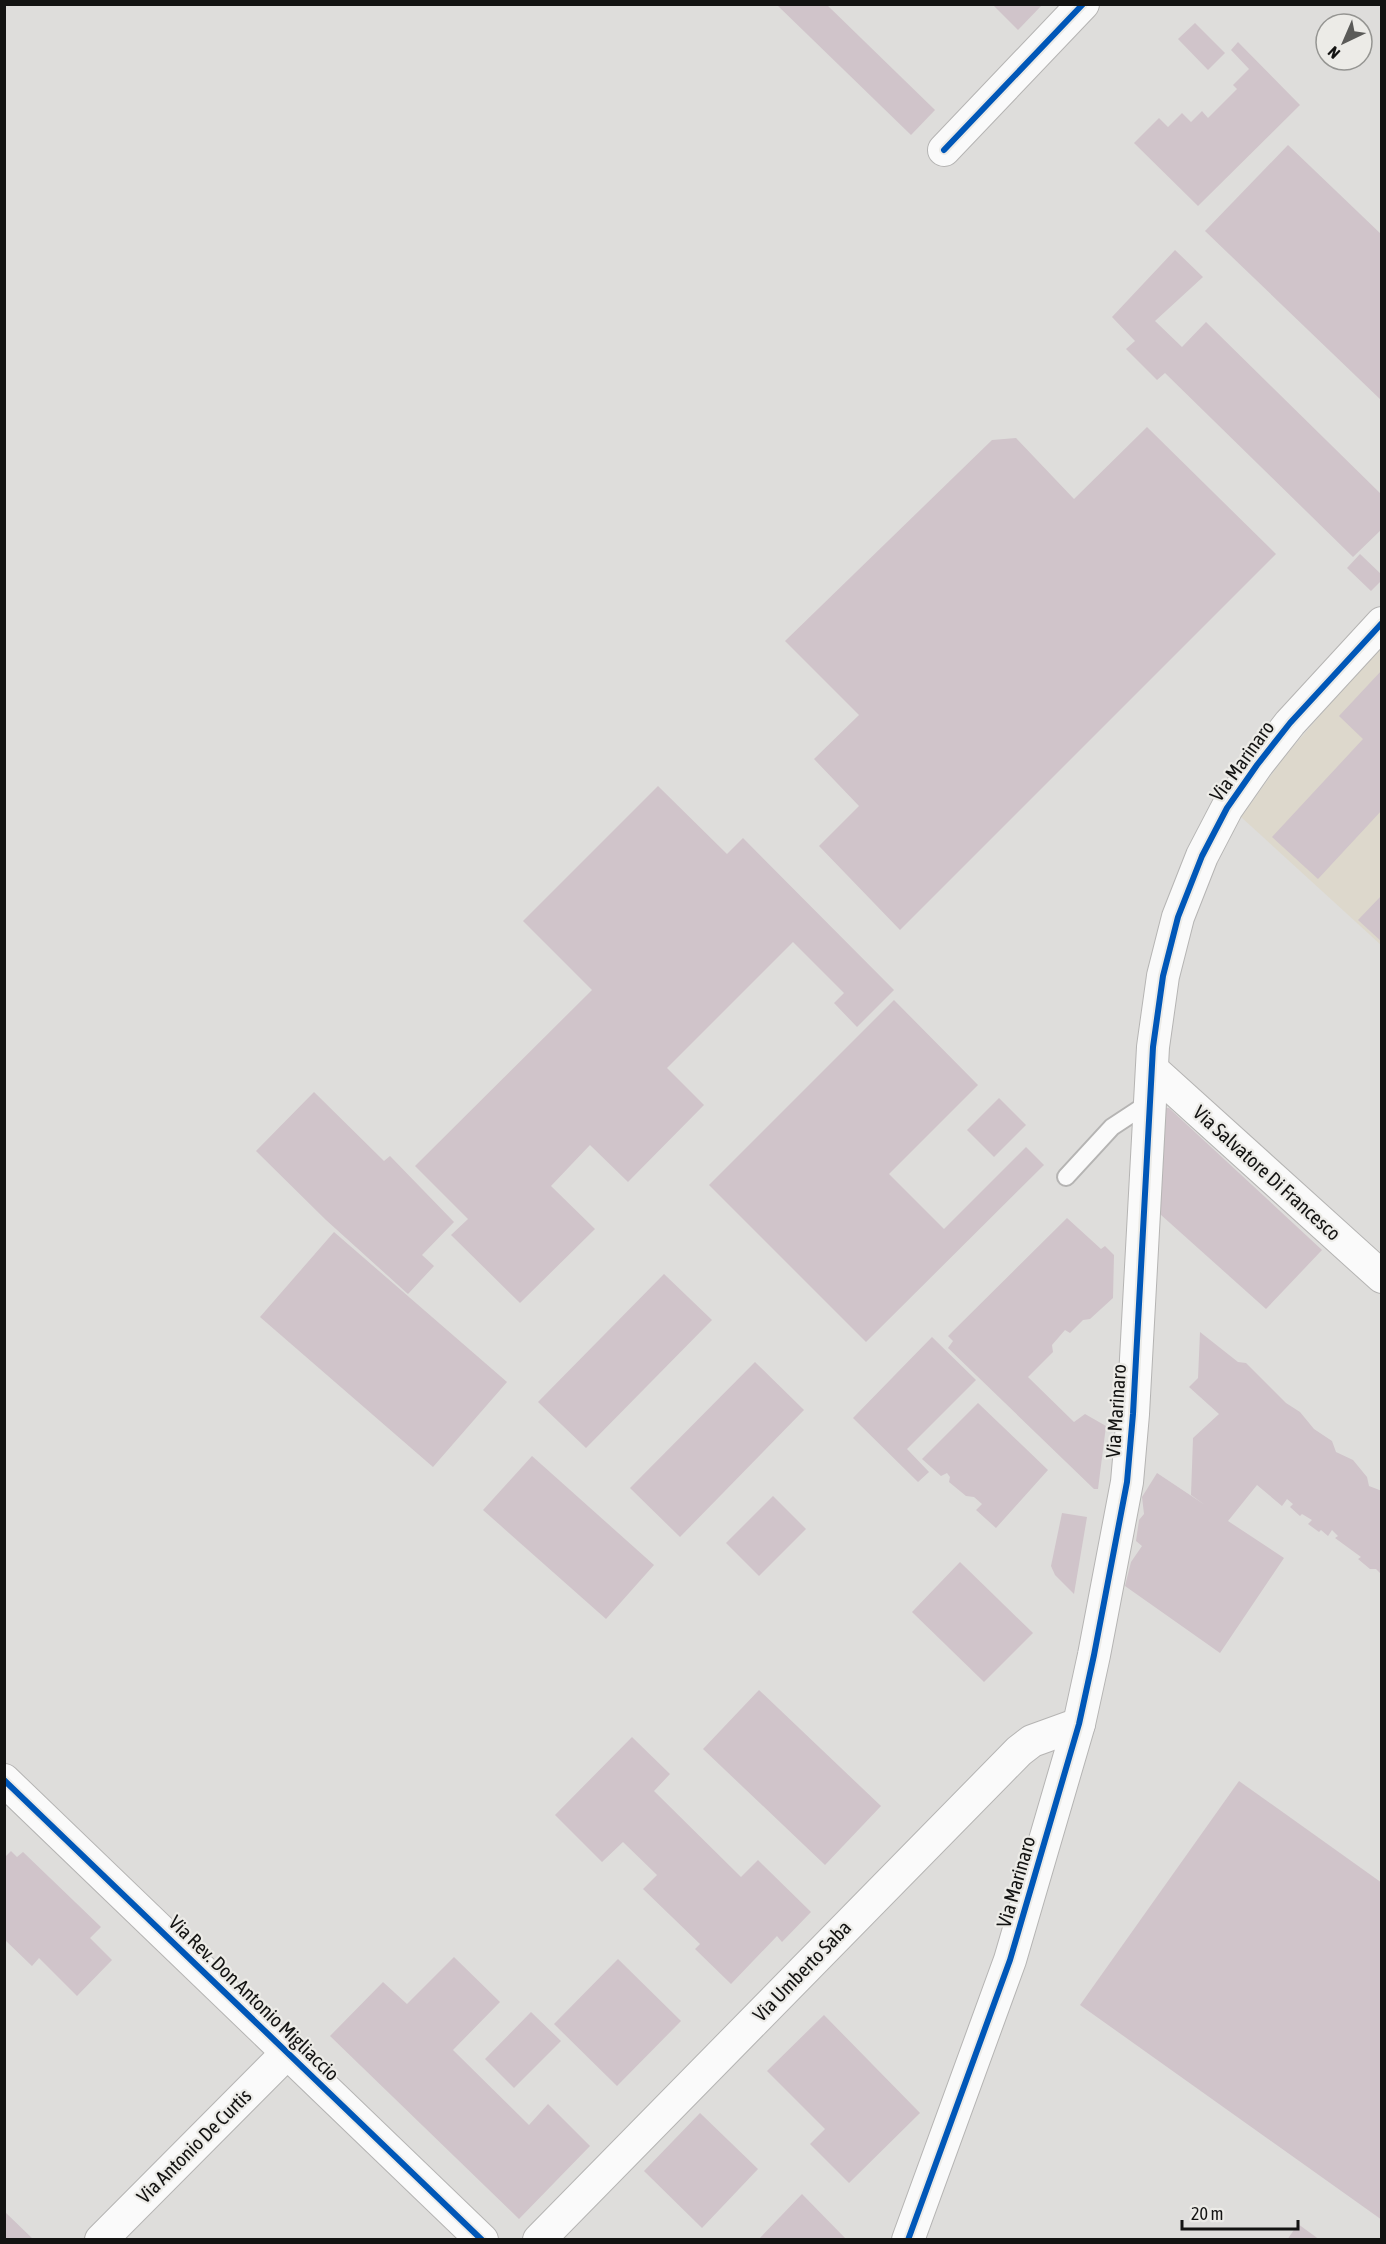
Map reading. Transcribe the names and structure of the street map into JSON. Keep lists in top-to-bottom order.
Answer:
{
  "streets": {
    "street": [
      "Via Marinaro",
      "Via Salvatore Di Francesco",
      "Via Umberto Saba",
      "Via Rev. Don Antonio Migliaccio",
      "Via Antonio De Curtis"
    ]
  },
  "crossings": [
    ["Via Marinaro", "Via Salvatore Di Francesco"],
    ["Via Marinaro", "Via Umberto Saba"],
    ["Via Rev. Don Antonio Migliaccio", "Via Antonio De Curtis"]
  ],
  "scale_bar": "20 m",
  "north": "bottom left"
}
